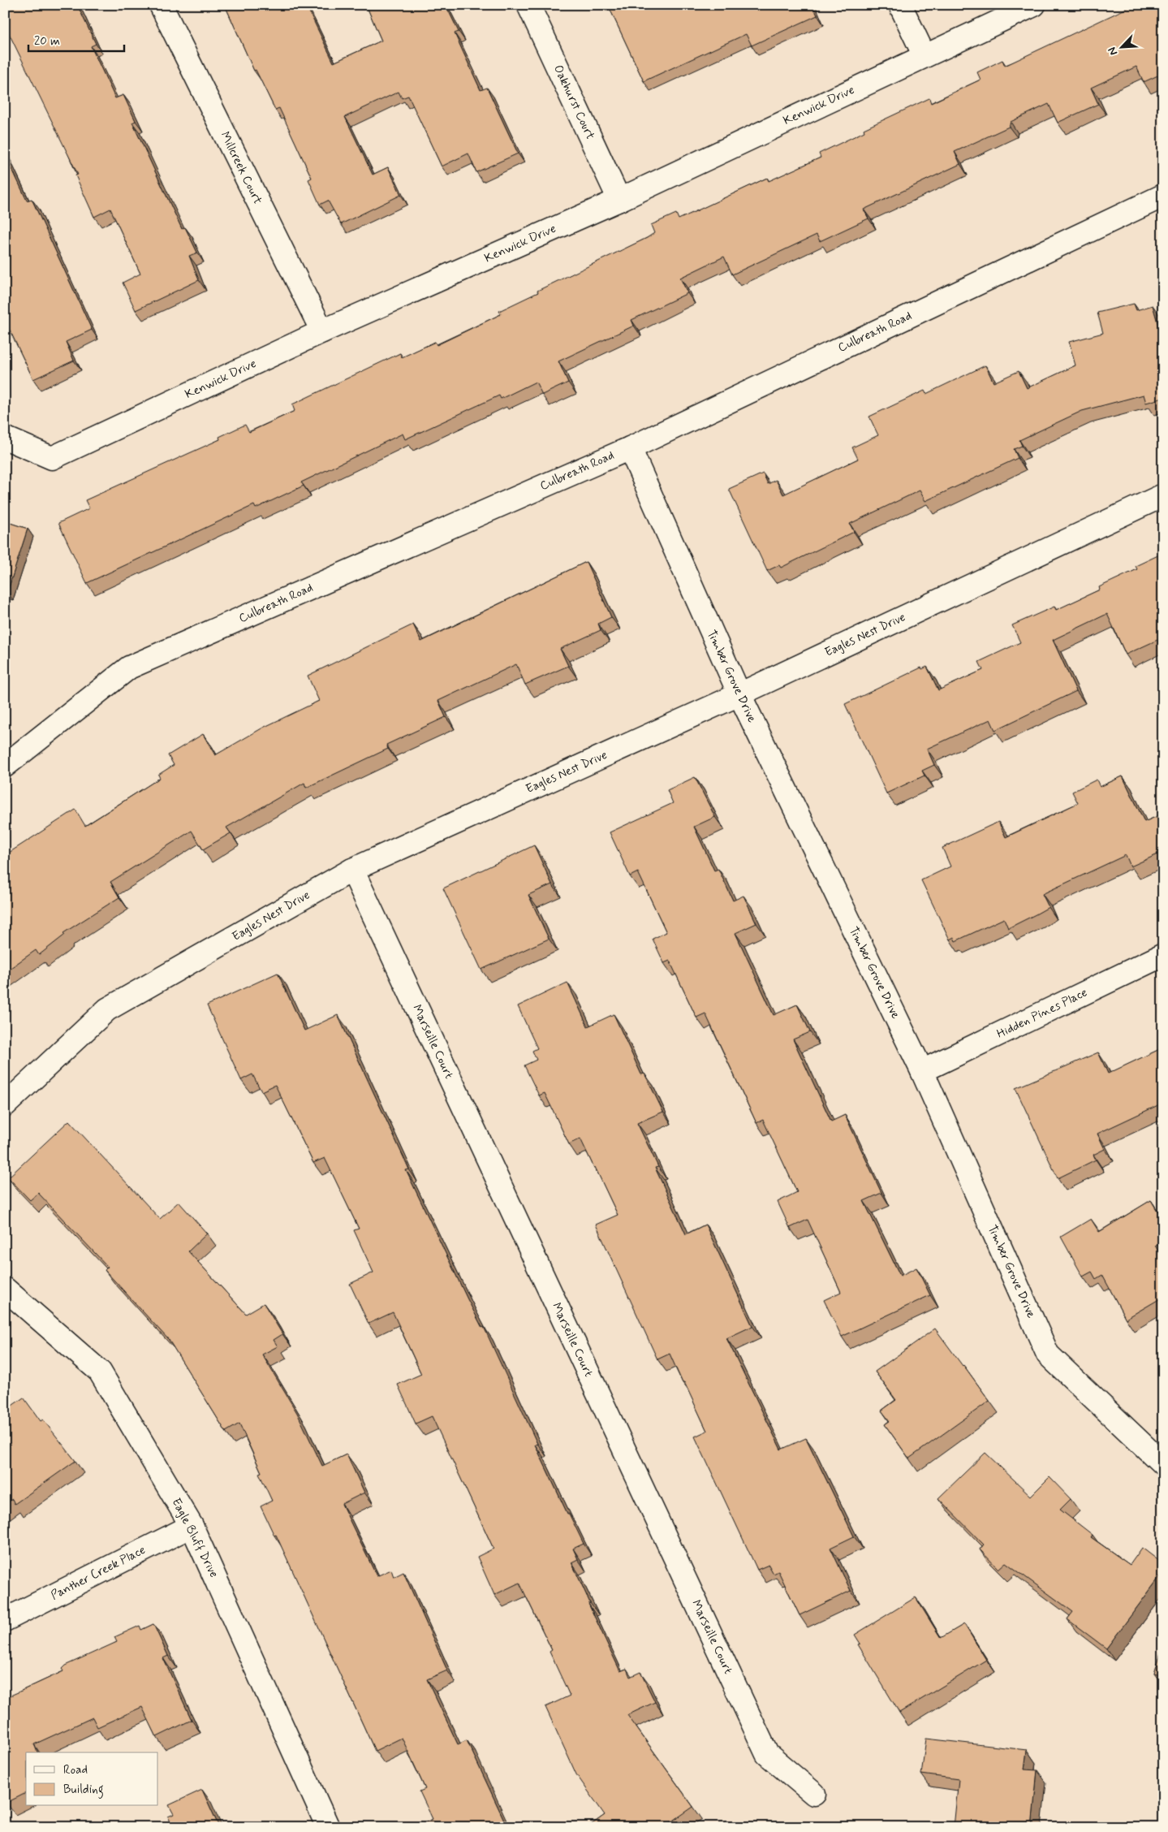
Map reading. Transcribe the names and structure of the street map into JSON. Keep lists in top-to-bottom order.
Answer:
{
  "streets": {
    "street": [
      "Oakhurst Court",
      "Kenwick Drive",
      "Millcreek Court",
      "Culbreath Road",
      "Eagles Nest Drive",
      "Timber Grove Drive",
      "Hidden Pines Place",
      "Marseille Court",
      "Eagle Bluff Drive",
      "Panther Creek Place"
    ]
  },
  "crossings": [
    ["Oakhurst Court", "Kenwick Drive"],
    ["Kenwick Drive", "Millcreek Court"],
    ["Culbreath Road", "Timber Grove Drive"],
    ["Eagles Nest Drive", "Timber Grove Drive"],
    ["Eagles Nest Drive", "Marseille Court"],
    ["Timber Grove Drive", "Hidden Pines Place"],
    ["Eagle Bluff Drive", "Panther Creek Place"]
  ],
  "legend": ["Road", "Building"],
  "scale_bar": "20 m",
  "north": "bottom left"
}
